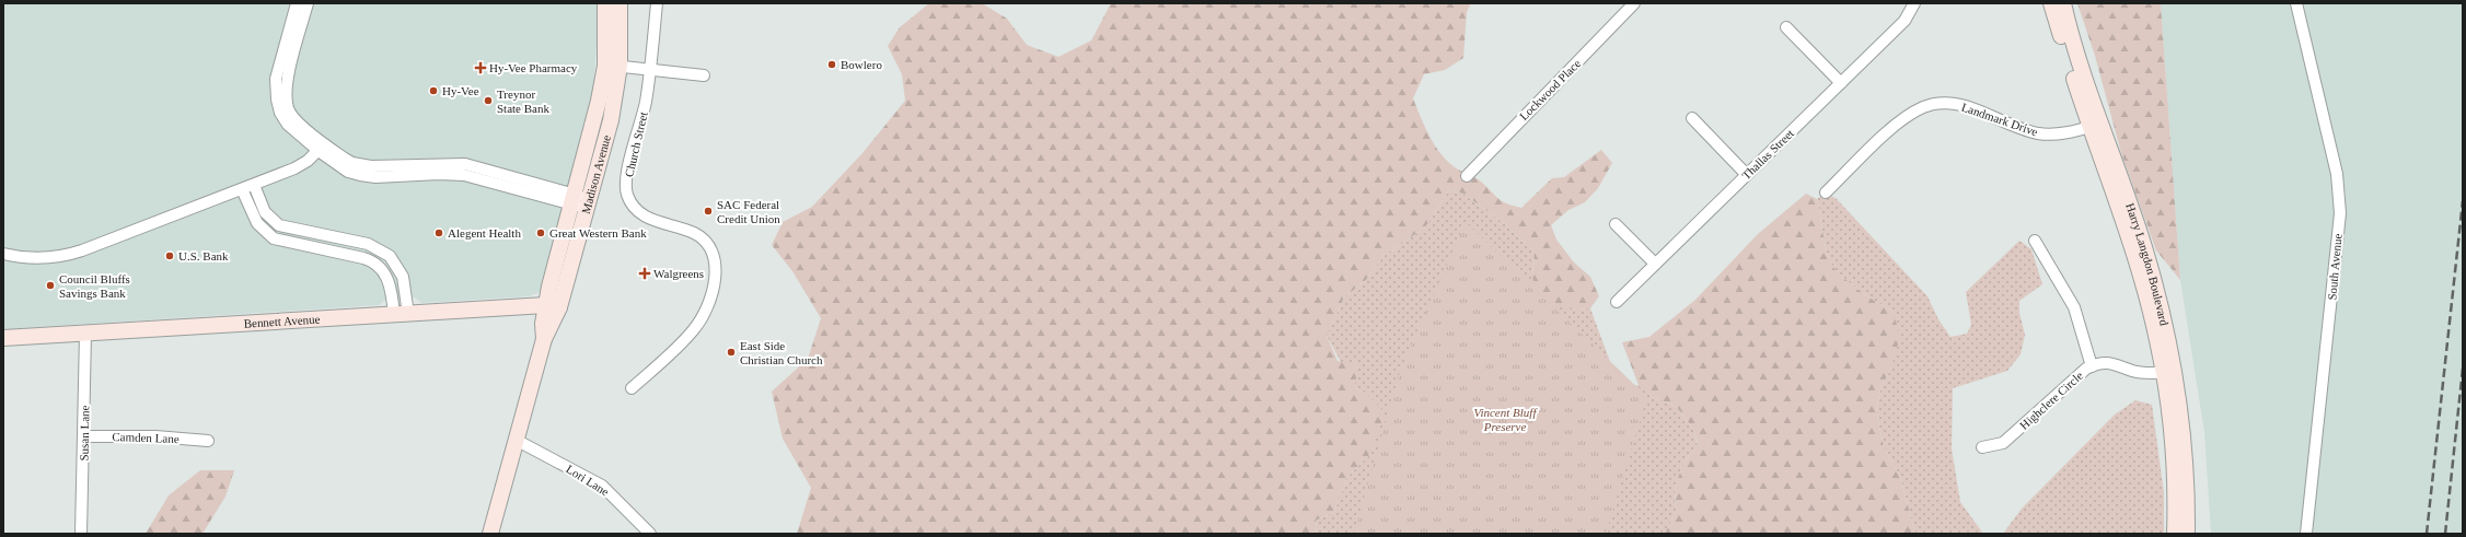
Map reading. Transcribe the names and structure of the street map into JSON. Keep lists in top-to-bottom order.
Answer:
{
  "streets": {
    "main road": ["Madison Avenue", "Harry Langdon Boulevard", "Bennett Avenue"],
    "street": [
      "Lockwood Place",
      "Landmark Drive",
      "Church Street",
      "Thallas Street",
      "South Avenue",
      "Highclere Circle",
      "Susan Lane",
      "Camden Lane",
      "Lori Lane"
    ]
  },
  "crossings": [
    ["Landmark Drive", "Harry Langdon Boulevard"],
    ["Madison Avenue", "Bennett Avenue"],
    ["Madison Avenue", "Lori Lane"],
    ["Harry Langdon Boulevard", "Highclere Circle"],
    ["Bennett Avenue", "Susan Lane"],
    ["Susan Lane", "Camden Lane"]
  ],
  "parks": ["Vincent Bluff Preserve"],
  "places": {
    "other": [
      "Bowlero",
      "Hy-Vee",
      "Treynor State Bank",
      "SAC Federal Credit Union",
      "Alegent Health",
      "Great Western Bank",
      "U.S. Bank",
      "Council Bluffs Savings Bank",
      "East Side Christian Church"
    ],
    "health": ["Hy-Vee Pharmacy", "Walgreens"]
  }
}
